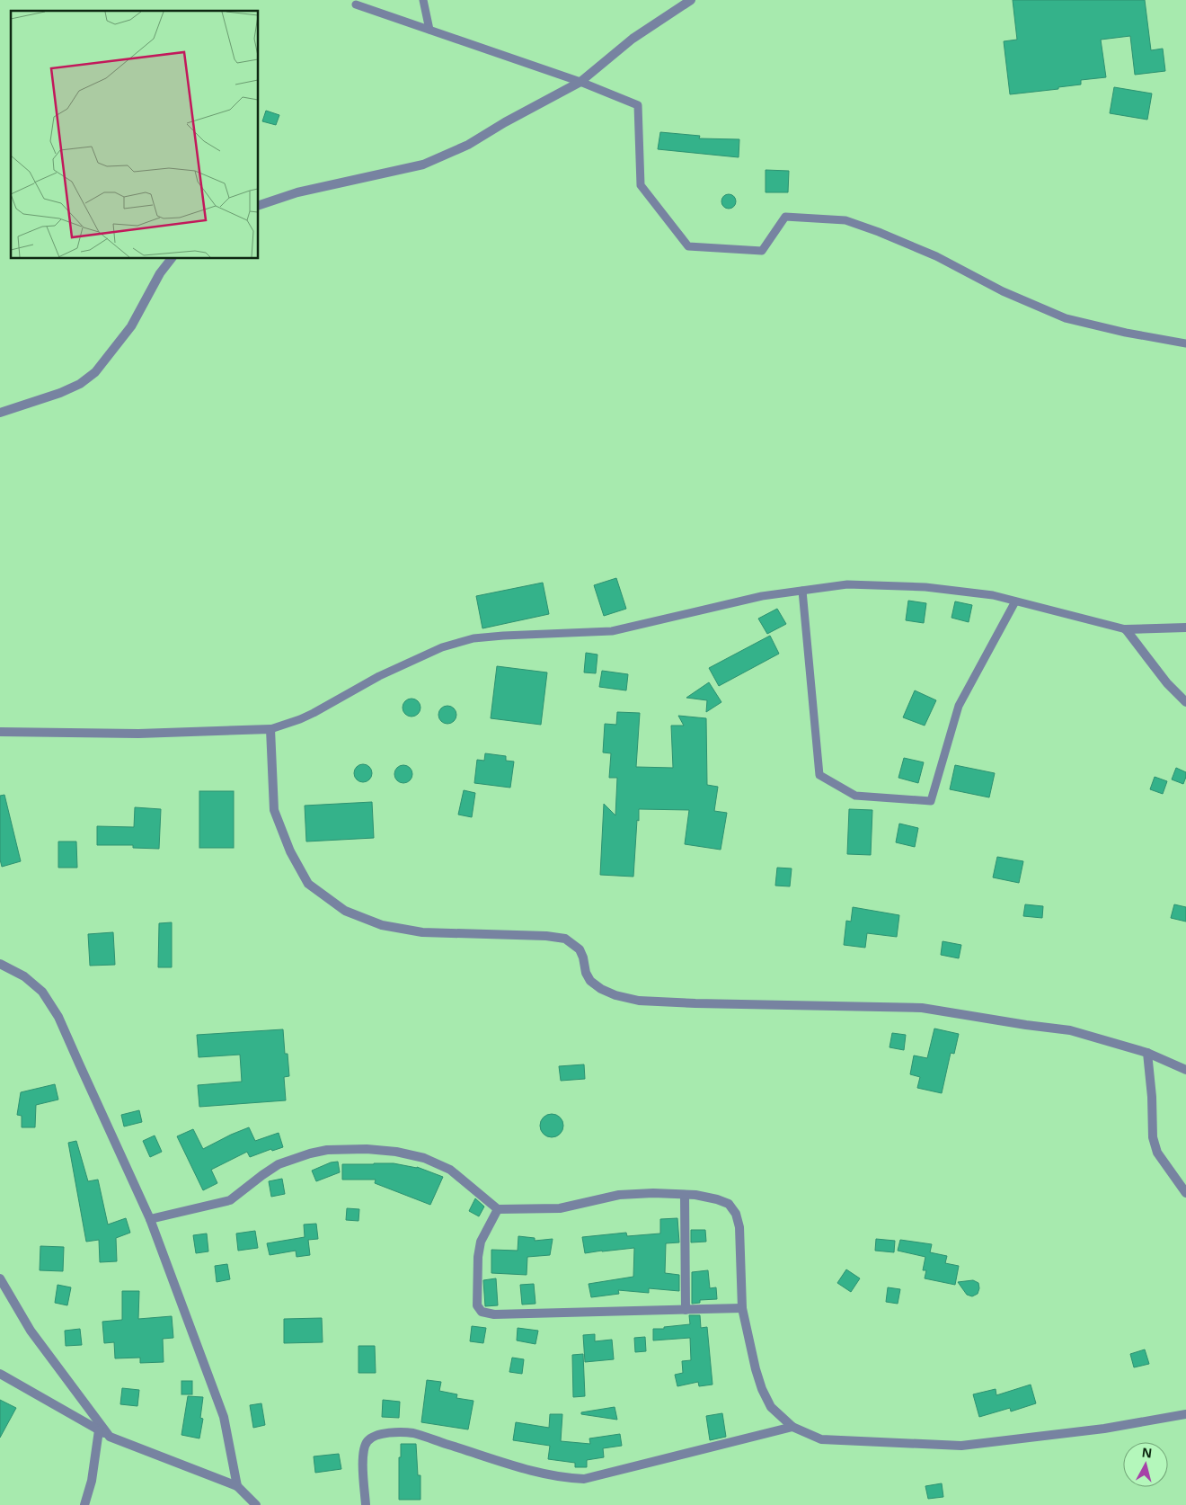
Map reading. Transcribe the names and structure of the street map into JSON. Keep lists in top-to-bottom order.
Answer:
{
  "north": "top"
}
